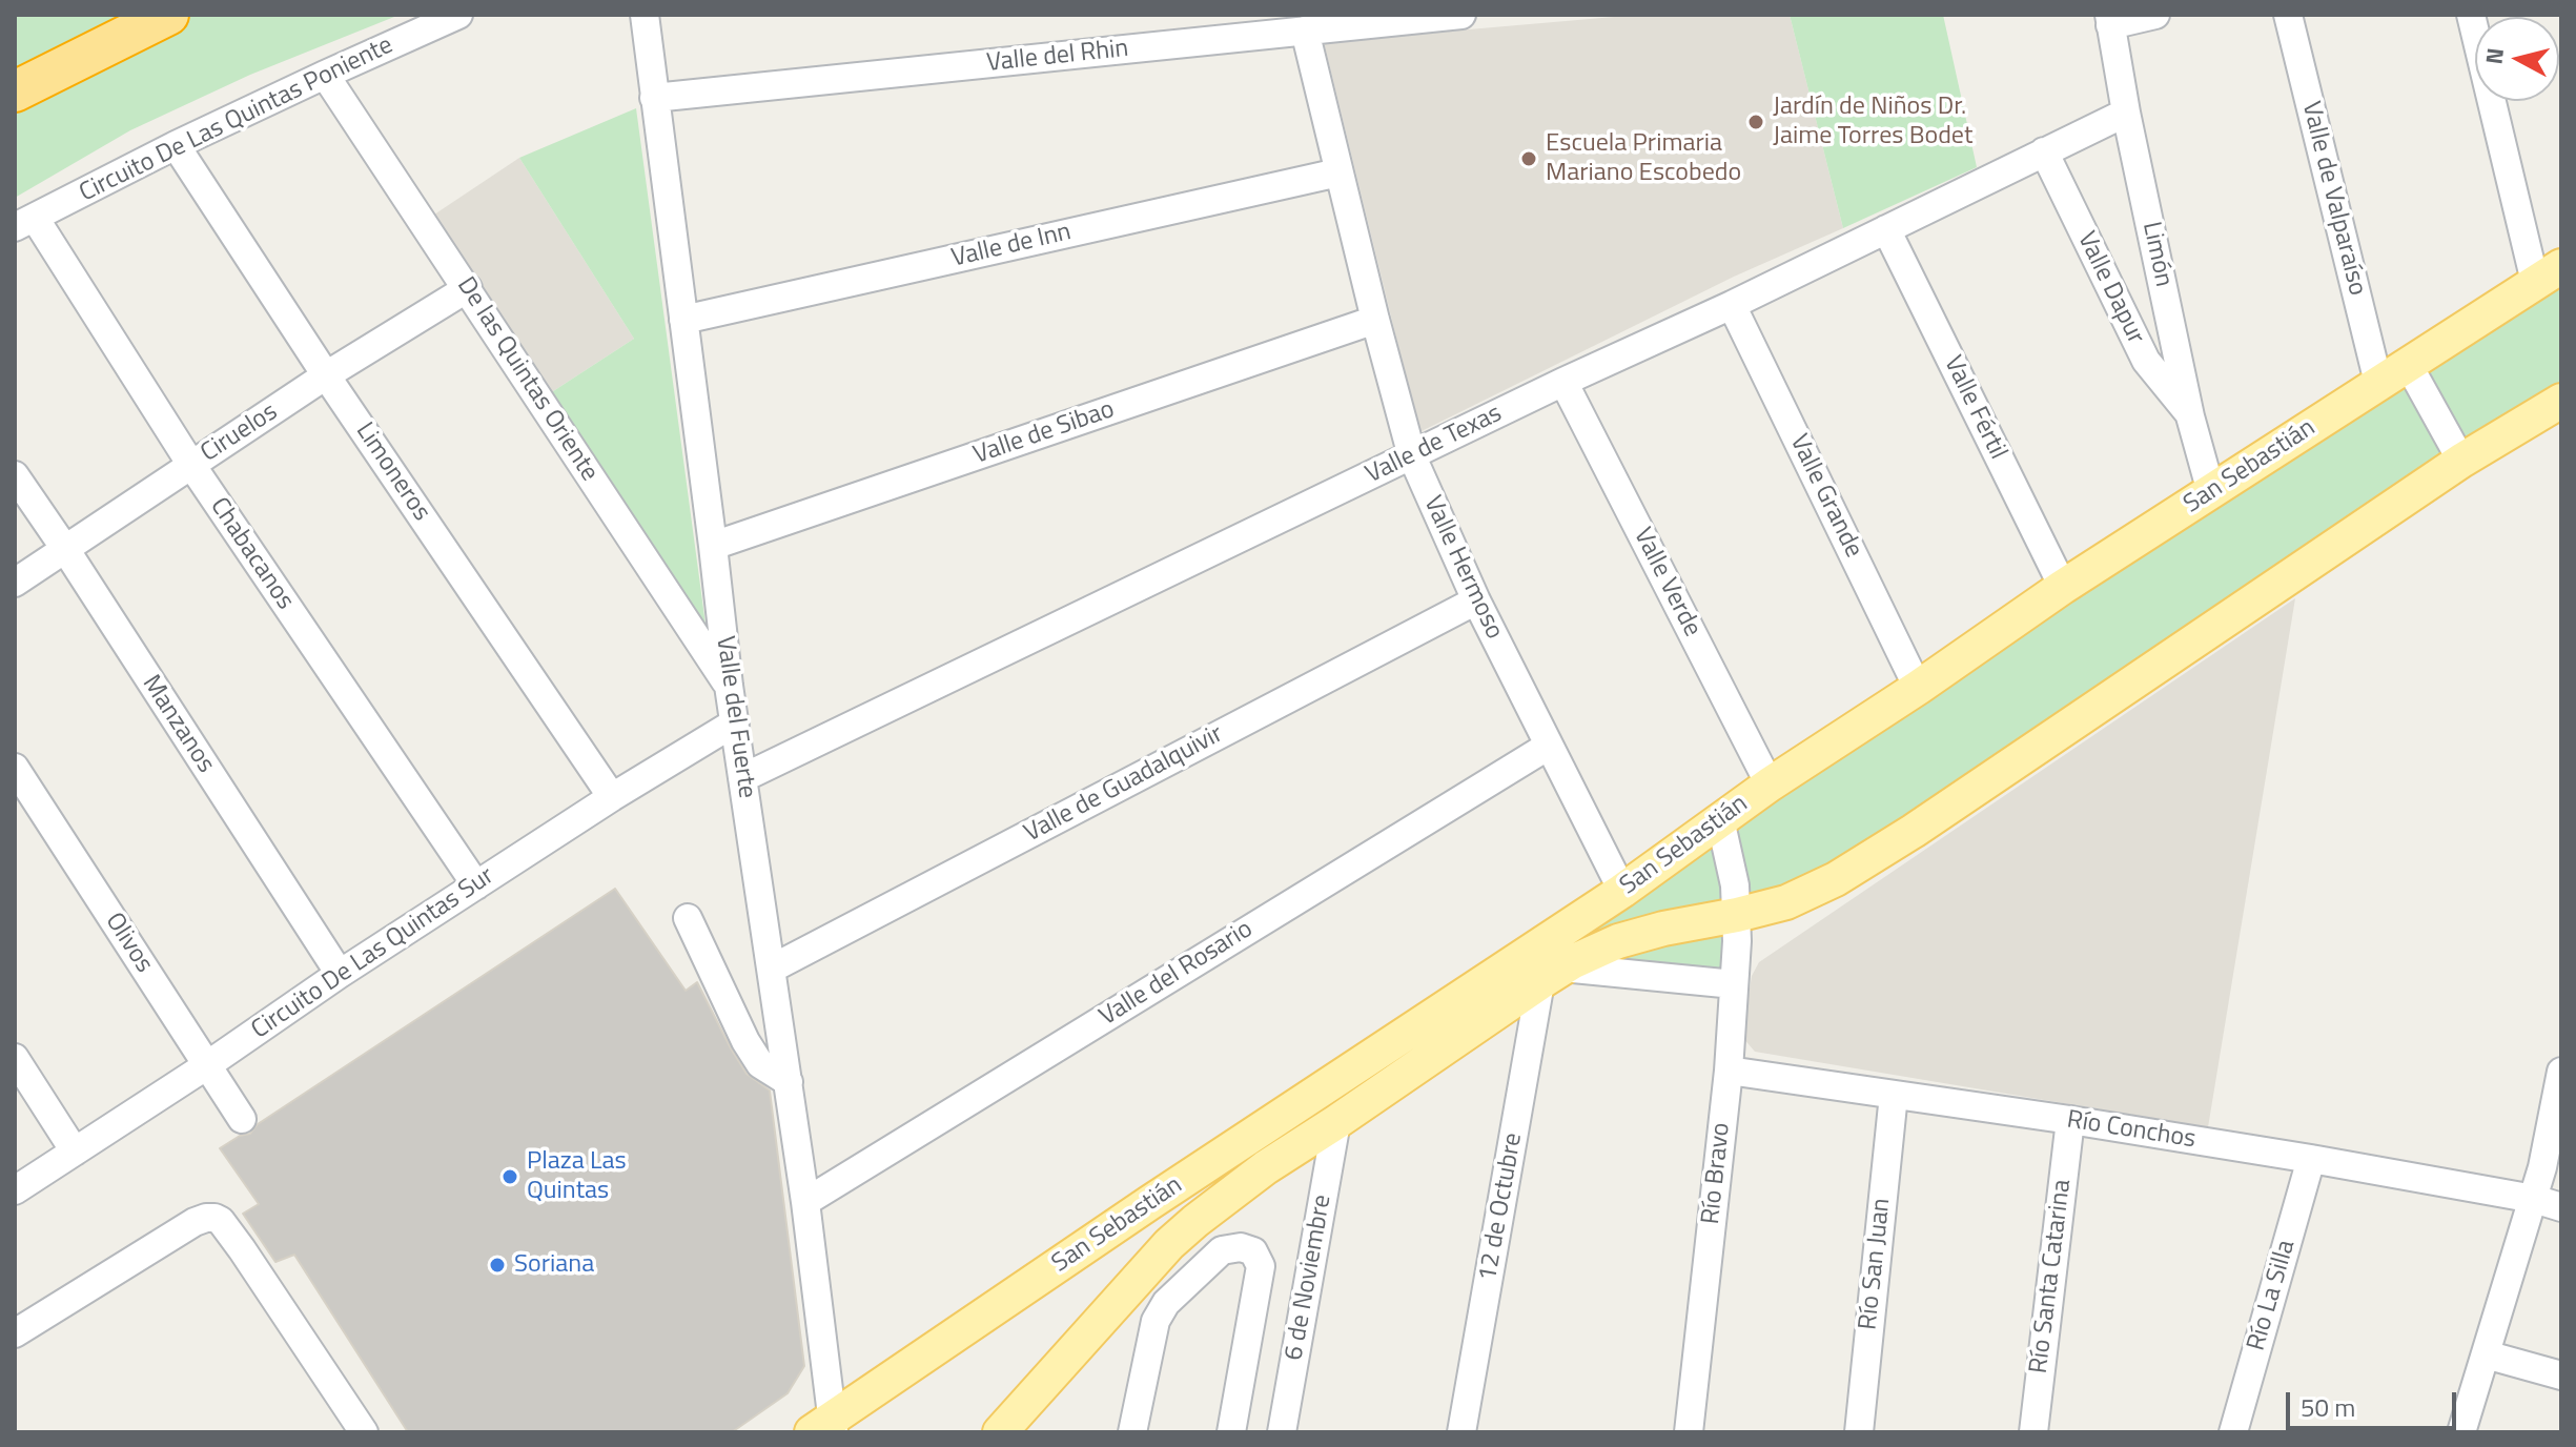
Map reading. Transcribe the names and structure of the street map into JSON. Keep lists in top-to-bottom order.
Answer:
{
  "streets": {
    "main road": ["San Sebastián"],
    "street": [
      "Valle del Rhin",
      "Circuito De Las Quintas Poniente",
      "Valle de Valparaíso",
      "Valle de Inn",
      "Limón",
      "Valle Dapur",
      "De las Quintas Oriente",
      "Valle Fértil",
      "Ciruelos",
      "Valle de Sibao",
      "Valle de Texas",
      "Limoneros",
      "Valle Grande",
      "Chabacanos",
      "Valle Hermoso",
      "Valle Verde",
      "Valle del Fuerte",
      "Manzanos",
      "Valle de Guadalquivir",
      "Olivos",
      "Circuito De Las Quintas Sur",
      "Valle del Rosario",
      "Río Conchos",
      "Río Bravo",
      "12 de Octubre",
      "Río San Juan",
      "Río Santa Catarina",
      "6 de Noviembre",
      "Río La Silla"
    ]
  },
  "crossings": [
    ["Valle del Rhin", "Valle Hermoso"],
    ["Valle del Rhin", "Valle del Fuerte"],
    ["Circuito De Las Quintas Poniente", "De las Quintas Oriente"],
    ["Circuito De Las Quintas Poniente", "Limoneros"],
    ["Circuito De Las Quintas Poniente", "Chabacanos"],
    ["Valle de Valparaíso", "San Sebastián"],
    ["Valle de Inn", "Valle Hermoso"],
    ["Valle de Inn", "Valle del Fuerte"],
    ["Limón", "Valle Dapur"],
    ["Limón", "Valle de Texas"],
    ["Limón", "San Sebastián"],
    ["Valle Dapur", "Valle de Texas"],
    ["De las Quintas Oriente", "Ciruelos"],
    ["De las Quintas Oriente", "Valle del Fuerte"],
    ["Valle Fértil", "Valle de Texas"],
    ["Valle Fértil", "San Sebastián"],
    ["Ciruelos", "Limoneros"],
    ["Ciruelos", "Chabacanos"],
    ["Ciruelos", "Manzanos"],
    ["Valle de Sibao", "Valle Hermoso"],
    ["Valle de Sibao", "Valle del Fuerte"],
    ["Valle de Texas", "Valle Grande"],
    ["Valle de Texas", "Valle Hermoso"],
    ["Valle de Texas", "Valle Verde"],
    ["Valle de Texas", "Valle del Fuerte"],
    ["San Sebastián", "Valle Grande"],
    ["San Sebastián", "Valle Hermoso"],
    ["San Sebastián", "Valle Verde"],
    ["San Sebastián", "Valle del Fuerte"],
    ["San Sebastián", "Río Bravo"],
    ["San Sebastián", "12 de Octubre"],
    ["San Sebastián", "6 de Noviembre"],
    ["Limoneros", "Circuito De Las Quintas Sur"],
    ["Chabacanos", "Circuito De Las Quintas Sur"],
    ["Valle Hermoso", "Valle de Guadalquivir"],
    ["Valle Hermoso", "Valle del Rosario"],
    ["Valle del Fuerte", "Valle de Guadalquivir"],
    ["Valle del Fuerte", "Circuito De Las Quintas Sur"],
    ["Valle del Fuerte", "Valle del Rosario"],
    ["Manzanos", "Circuito De Las Quintas Sur"],
    ["Olivos", "Circuito De Las Quintas Sur"],
    ["Río Conchos", "Río Bravo"],
    ["Río Conchos", "Río San Juan"],
    ["Río Conchos", "Río Santa Catarina"],
    ["Río Conchos", "Río La Silla"]
  ],
  "places": [
    "Jardín de Niños Dr. Jaime Torres Bodet",
    "Escuela Primaria Mariano Escobedo",
    "Plaza Las Quintas",
    "Soriana"
  ],
  "scale_bar": "50 m",
  "north": "left"
}
